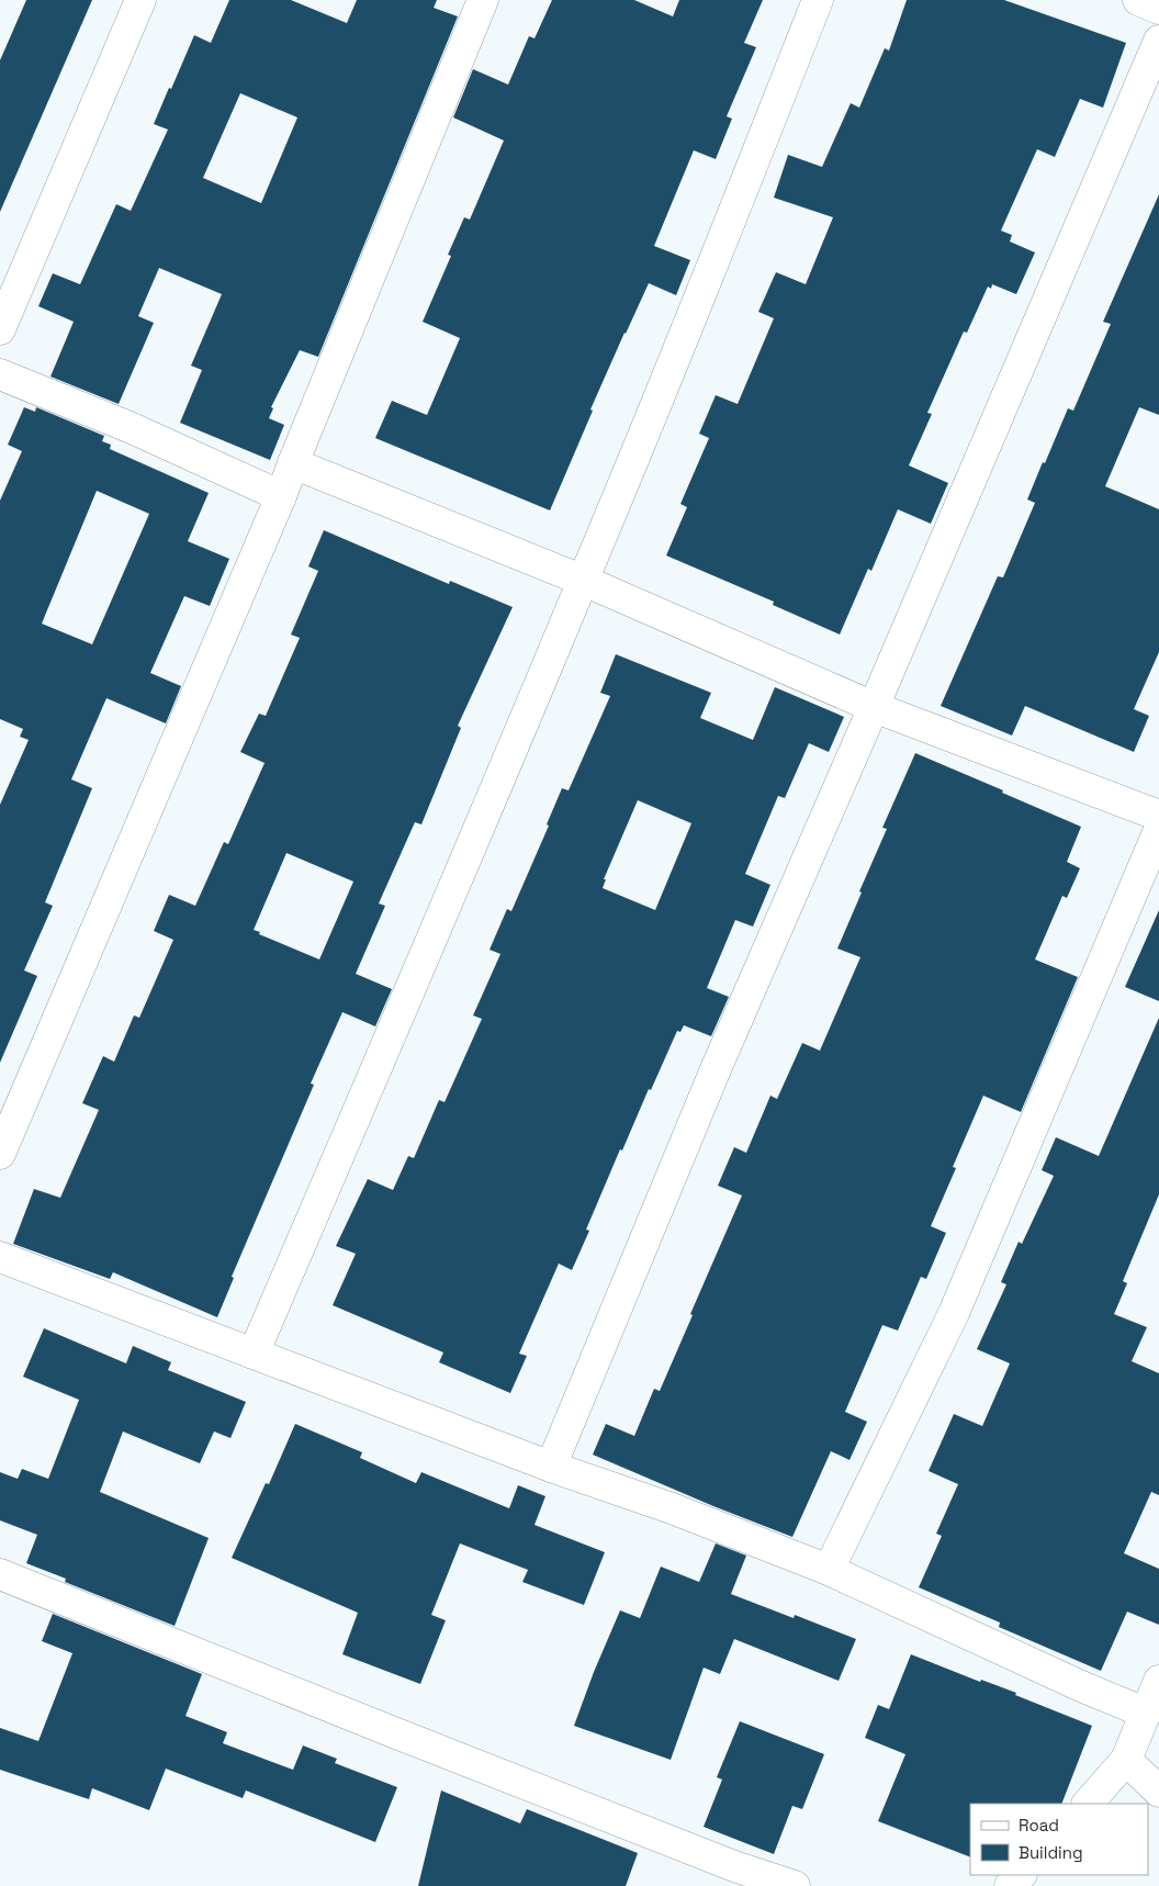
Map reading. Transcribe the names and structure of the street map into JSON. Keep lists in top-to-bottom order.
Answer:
{
  "legend": ["Road", "Building"]
}
